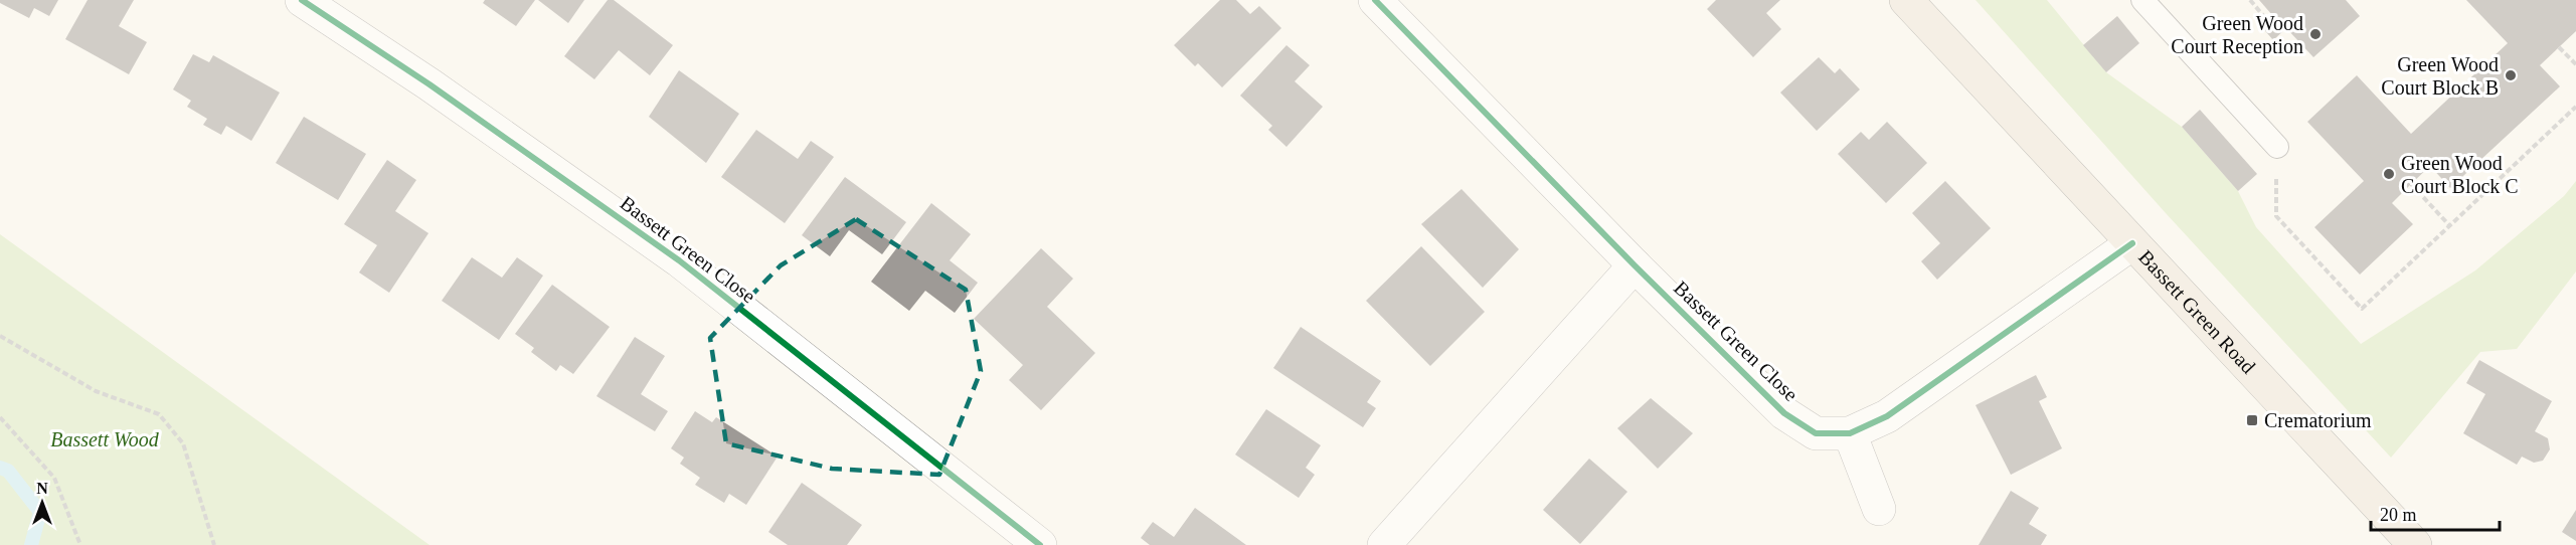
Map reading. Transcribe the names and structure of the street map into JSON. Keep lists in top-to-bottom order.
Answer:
{
  "streets": {
    "main road": ["Bassett Green Road"],
    "street": ["Bassett Green Close"]
  },
  "crossings": [
    ["Bassett Green Close", "Bassett Green Road"]
  ],
  "parks": ["Bassett Wood"],
  "places": {
    "other": ["Green Wood Court Reception", "Green Wood Court Block B", "Green Wood Court Block C"],
    "transit": ["Crematorium"]
  },
  "scale_bar": "20 m",
  "north": "top"
}
